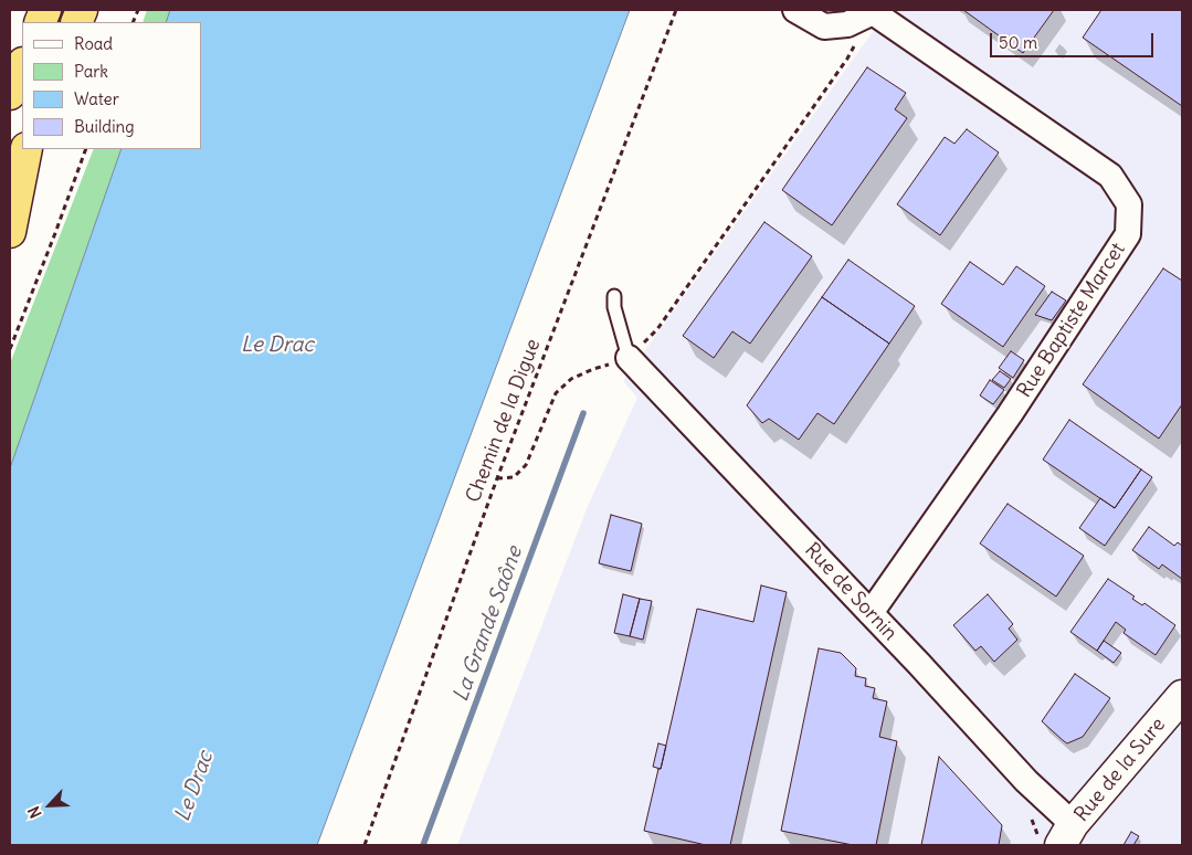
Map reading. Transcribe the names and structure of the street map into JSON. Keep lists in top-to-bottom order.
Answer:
{
  "streets": {
    "street": ["Rue Baptiste Marcet", "Rue de Sornin", "Rue de la Sure"],
    "path": ["Chemin de la Digue"]
  },
  "crossings": [
    ["Rue Baptiste Marcet", "Rue de Sornin"],
    ["Rue de Sornin", "Rue de la Sure"]
  ],
  "water": ["Le Drac", "La Grande Saône"],
  "legend": [
    "Road",
    "Park",
    "Water",
    "Building"
  ],
  "scale_bar": "50 m",
  "north": "bottom left"
}
